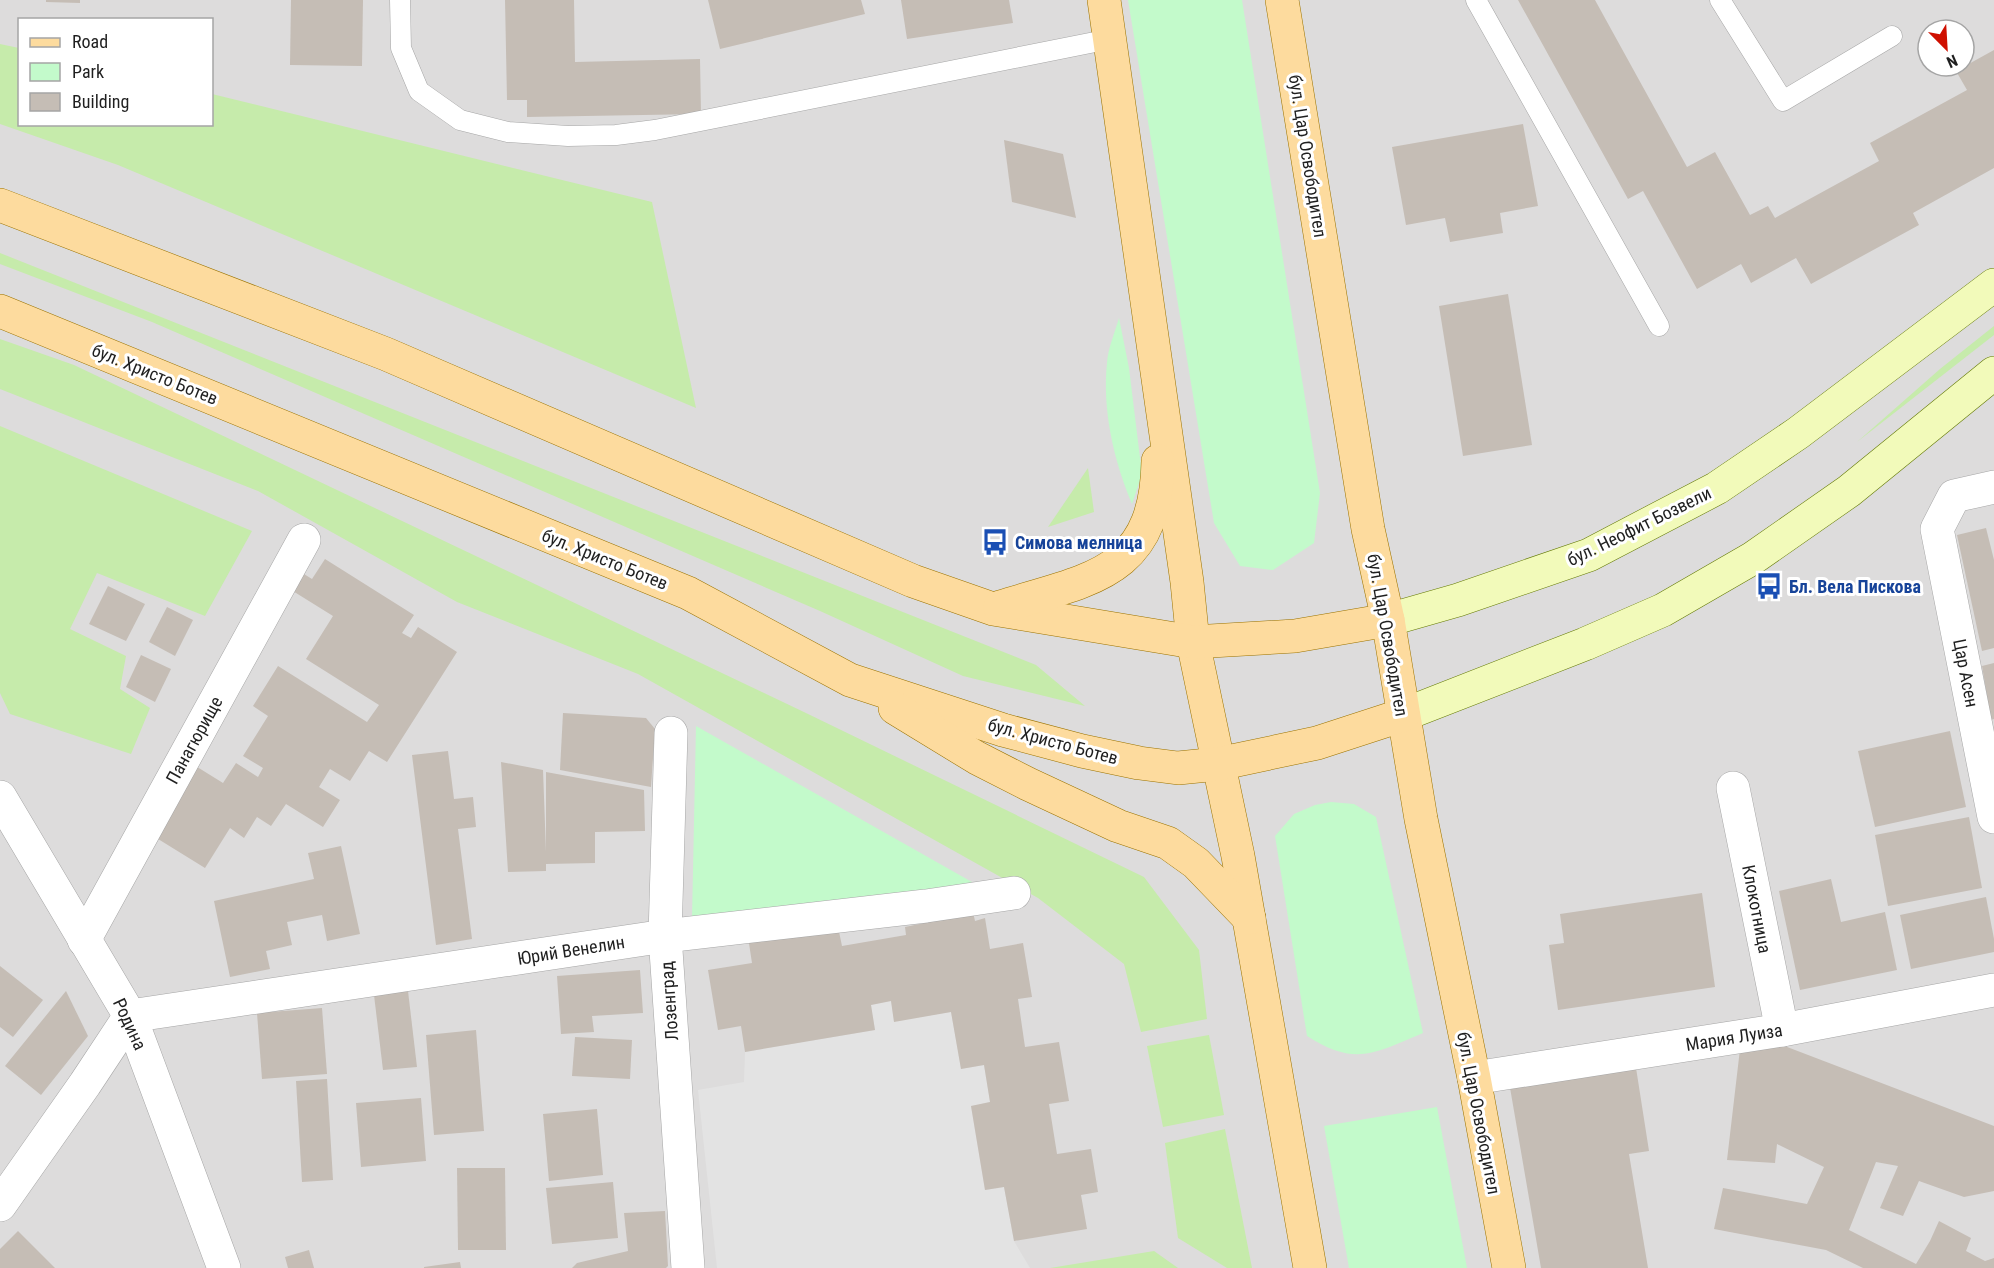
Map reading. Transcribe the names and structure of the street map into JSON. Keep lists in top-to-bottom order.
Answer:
{
  "streets": {
    "main road": ["бул. Цар Освободител", "бул. Христо Ботев", "бул. Неофит Бозвели"],
    "street": [
      "Цар Асен",
      "Панагюрище",
      "Клокотница",
      "Юрий Венелин",
      "Лозенград",
      "Родина",
      "Мария Луиза"
    ]
  },
  "crossings": [
    ["бул. Цар Освободител", "бул. Неофит Бозвели"],
    ["бул. Цар Освободител", "Мария Луиза"],
    ["Панагюрище", "Родина"],
    ["Клокотница", "Мария Луиза"],
    ["Юрий Венелин", "Лозенград"],
    ["Юрий Венелин", "Родина"]
  ],
  "places": {
    "bus stop": ["Симова мелница", "Бл. Вела Пискова"]
  },
  "legend": ["Road", "Park", "Building"],
  "north": "bottom right"
}
